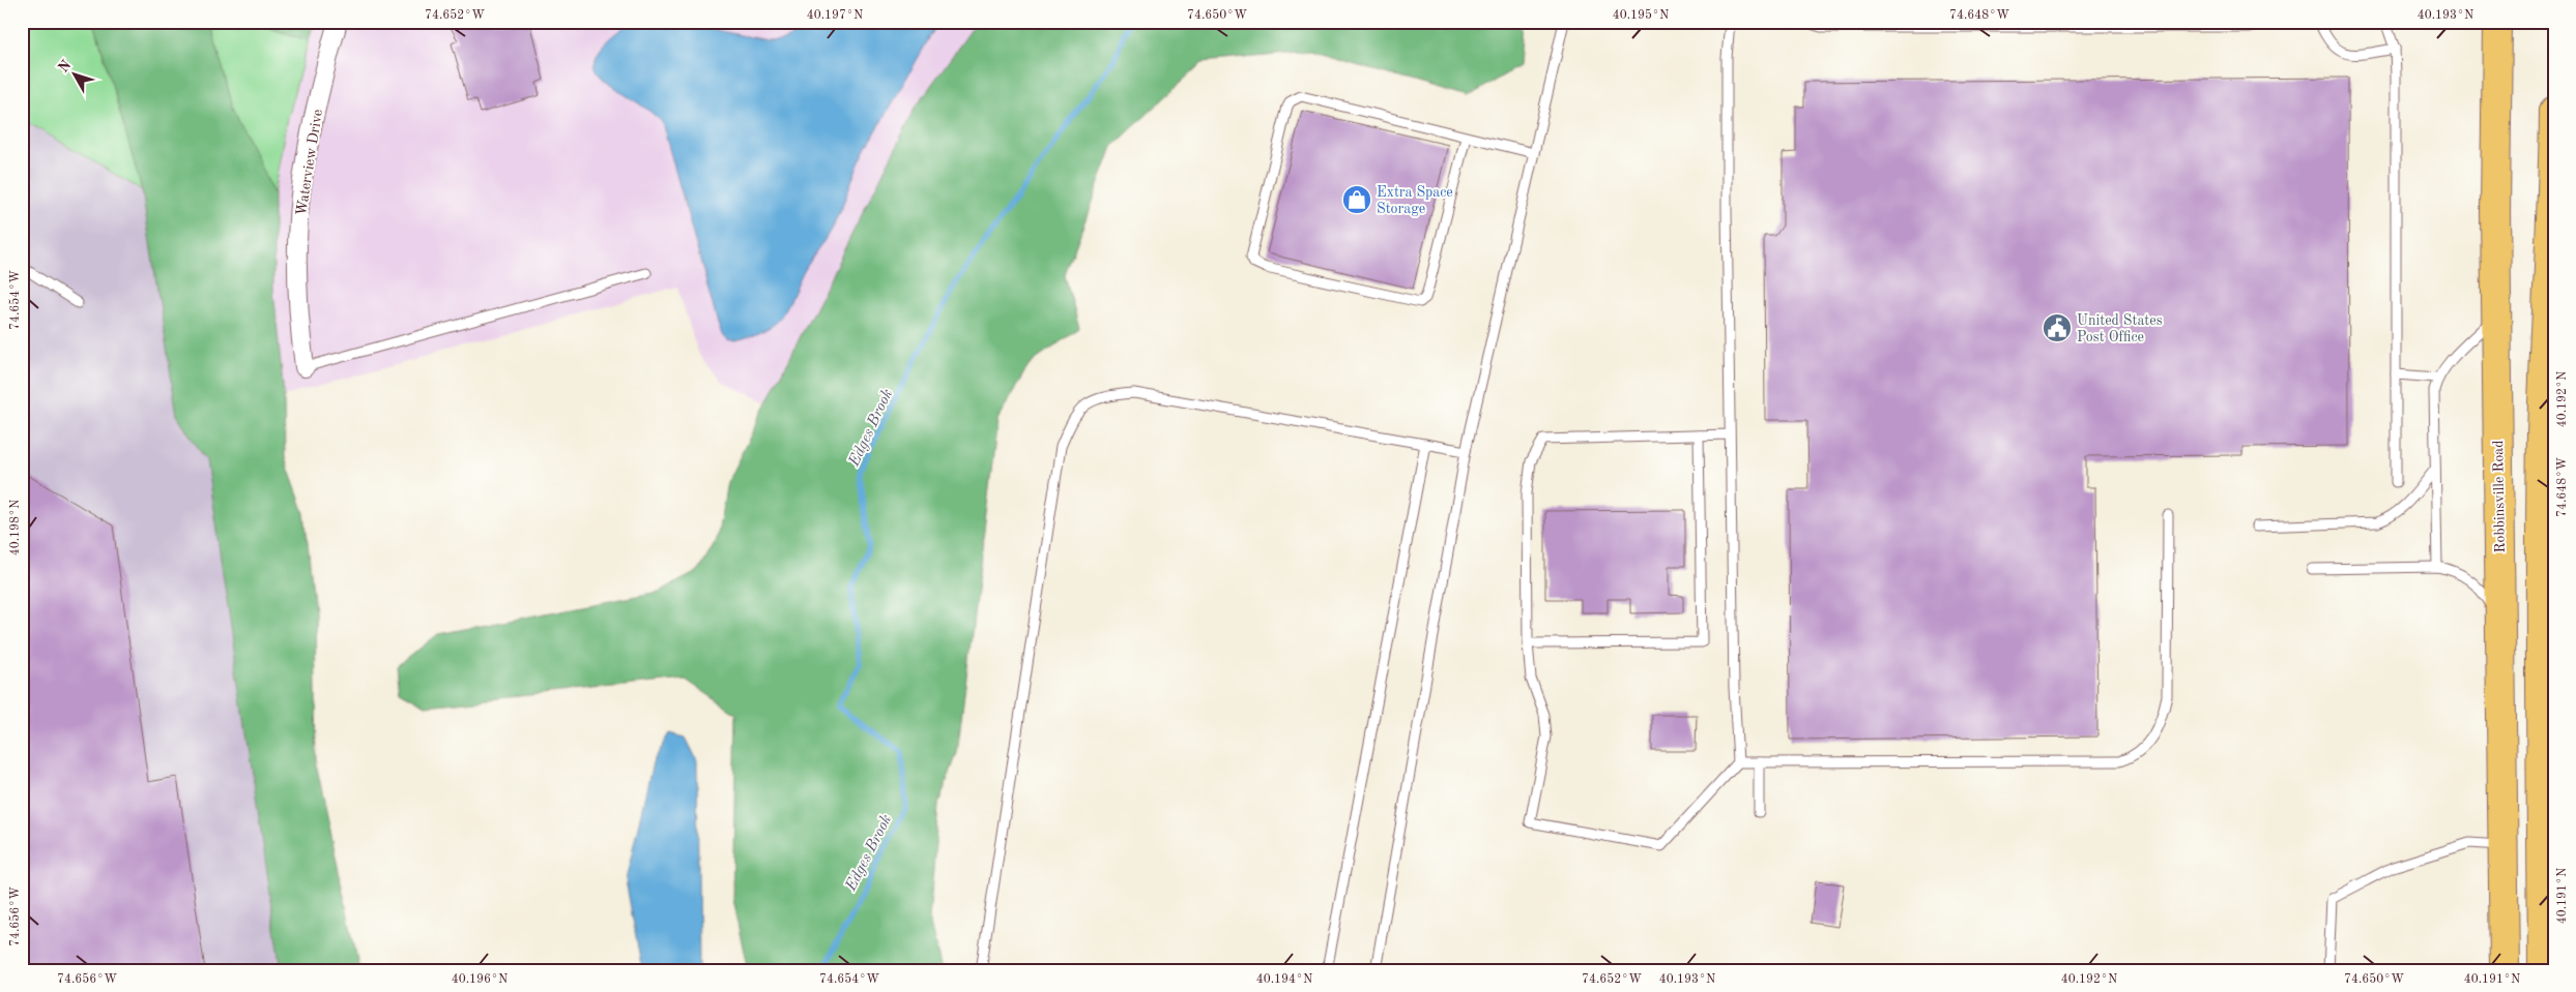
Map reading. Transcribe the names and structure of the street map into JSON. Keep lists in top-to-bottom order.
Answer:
{
  "streets": {
    "highway": ["Robbinsville Road"],
    "street": ["Waterview Drive"]
  },
  "water": ["Edges Brook"],
  "places": {
    "shop": ["Extra Space Storage"],
    "public building": ["United States Post Office"]
  },
  "north": "top left",
  "coordinates": [
    "74.652°W",
    "40.197°N",
    "74.650°W",
    "40.195°N",
    "74.648°W",
    "40.193°N",
    "74.654°W",
    "40.192°N",
    "40.198°N",
    "40.191°N",
    "74.656°W",
    "40.196°N",
    "40.194°N"
  ]
}
